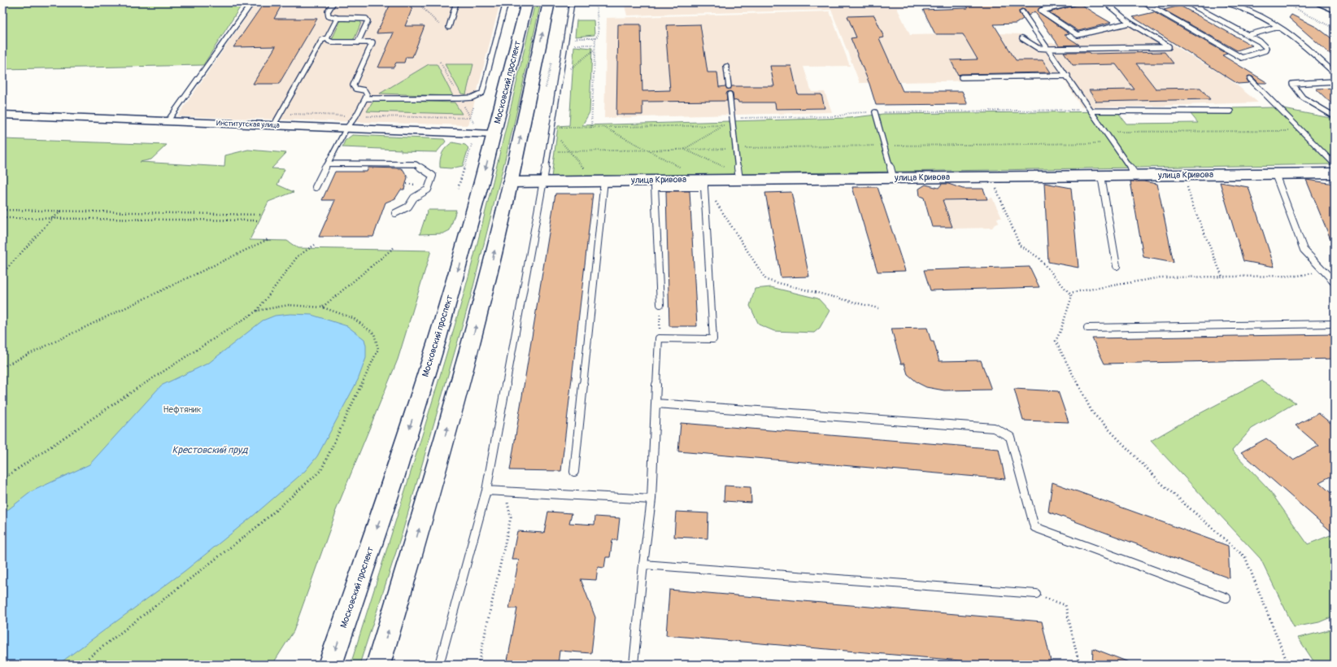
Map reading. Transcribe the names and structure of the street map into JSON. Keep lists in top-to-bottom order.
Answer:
{
  "streets": {
    "main road": ["Московский проспект"],
    "street": ["Институтская улица", "улица Кривова"]
  },
  "crossings": [
    ["Московский проспект", "Институтская улица"]
  ],
  "water": ["Крестовский пруд"],
  "parks": ["Нефтяник"]
}
